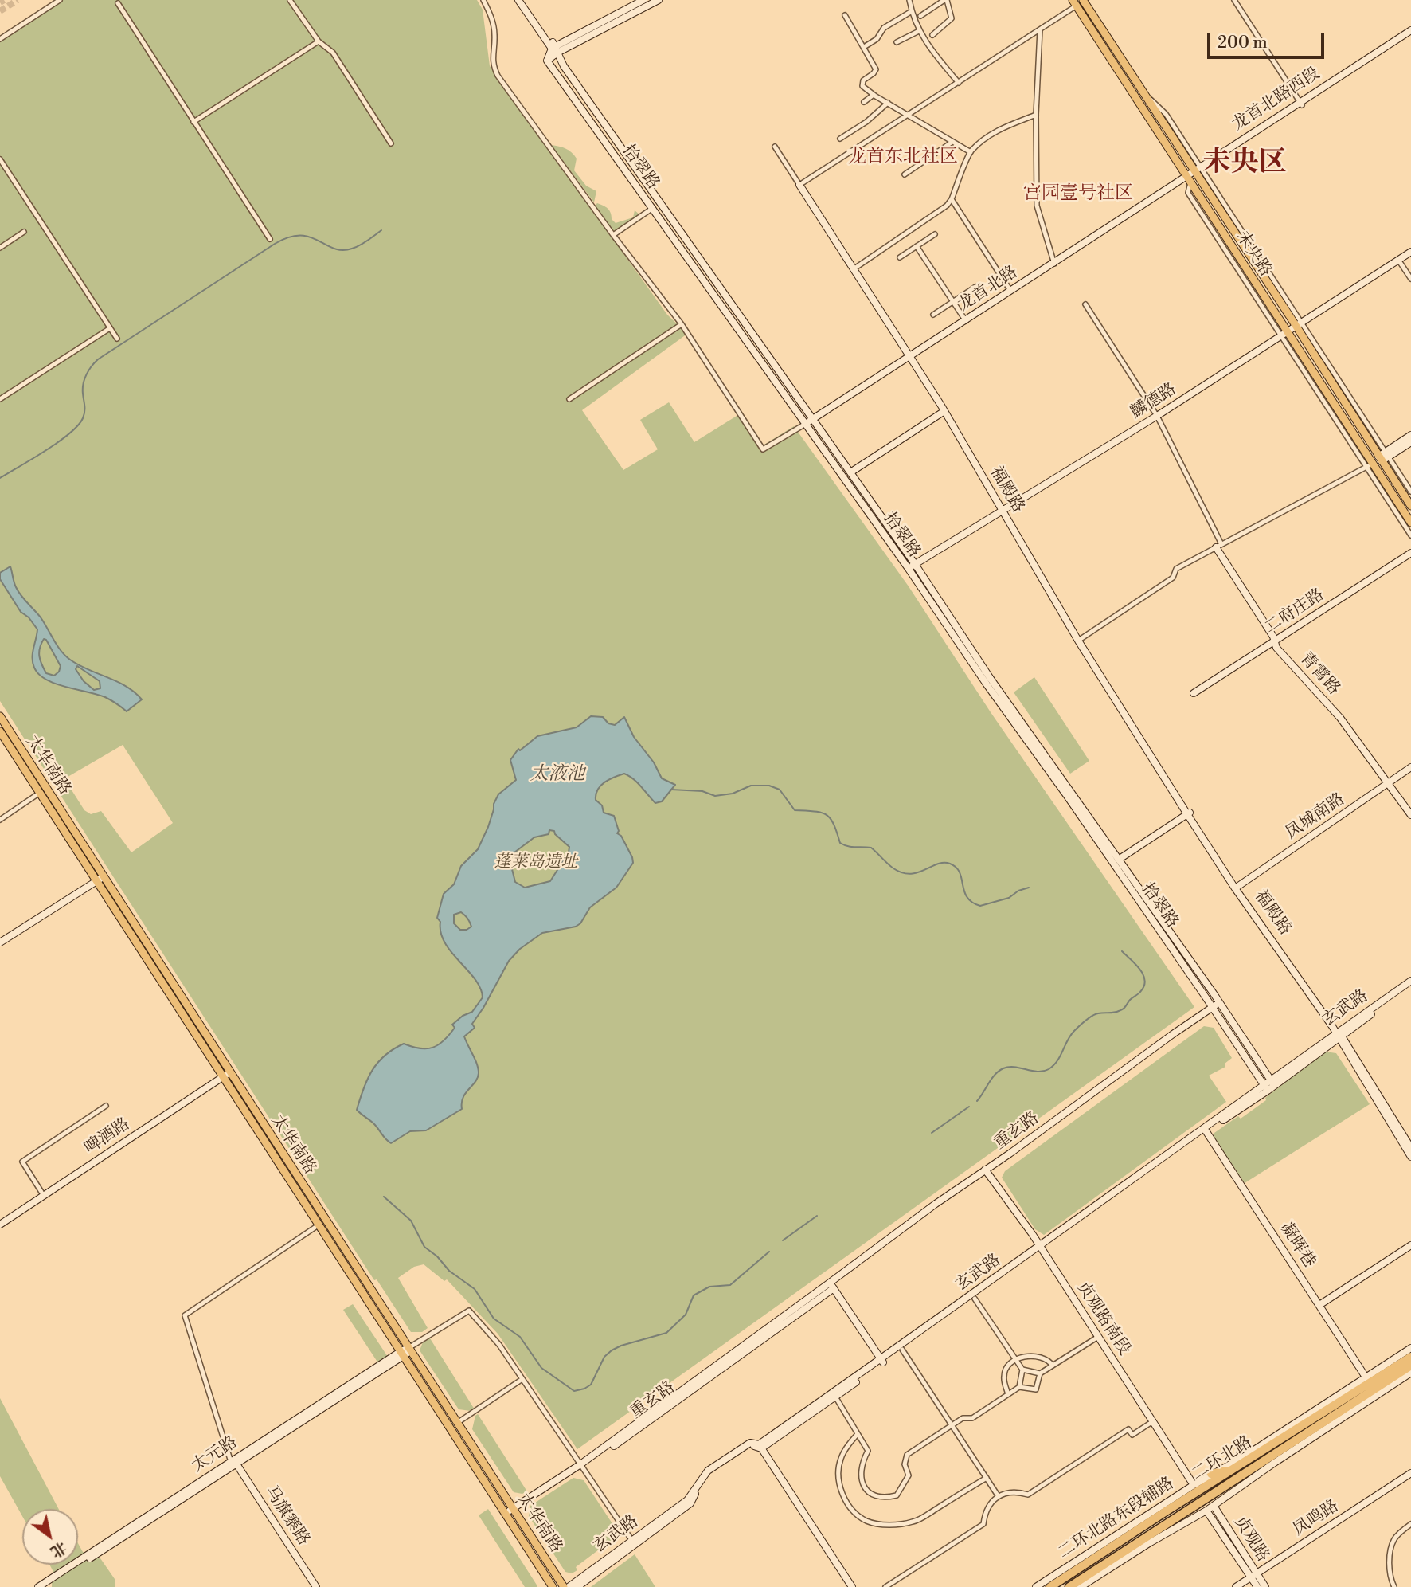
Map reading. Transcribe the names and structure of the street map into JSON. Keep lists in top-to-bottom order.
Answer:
{
  "streets": {
    "highway": ["二环北路"],
    "main road": ["未央路", "太华南路"],
    "street": [
      "龙首北路西段",
      "拾翠路",
      "龙首北路",
      "麟德路",
      "福殿路",
      "二府庄路",
      "青霄路",
      "凤城南路",
      "玄武路",
      "重玄路",
      "啤酒路",
      "凝晖巷",
      "贞观路南段",
      "太元路",
      "马旗寨路",
      "二环北路东段辅路",
      "凤鸣路",
      "贞观路"
    ]
  },
  "crossings": [
    ["龙首北路西段", "未央路"],
    ["龙首北路西段", "龙首北路"],
    ["拾翠路", "龙首北路"],
    ["拾翠路", "麟德路"],
    ["拾翠路", "玄武路"],
    ["拾翠路", "重玄路"],
    ["未央路", "龙首北路"],
    ["未央路", "麟德路"],
    ["龙首北路", "福殿路"],
    ["麟德路", "福殿路"],
    ["福殿路", "凤城南路"],
    ["福殿路", "玄武路"],
    ["二府庄路", "青霄路"],
    ["青霄路", "凤城南路"],
    ["太华南路", "玄武路"],
    ["太华南路", "重玄路"],
    ["太华南路", "啤酒路"],
    ["太华南路", "太元路"],
    ["玄武路", "凝晖巷"],
    ["玄武路", "贞观路南段"],
    ["重玄路", "贞观路南段"],
    ["凝晖巷", "二环北路东段辅路"],
    ["贞观路南段", "二环北路东段辅路"],
    ["太元路", "马旗寨路"],
    ["凤鸣路", "贞观路"]
  ],
  "districts": ["龙首东北社区", "未央区", "宫园壹号社区"],
  "water": ["太液池"],
  "parks": ["蓬莱岛遗址"],
  "scale_bar": "200 m",
  "north": "bottom right"
}
